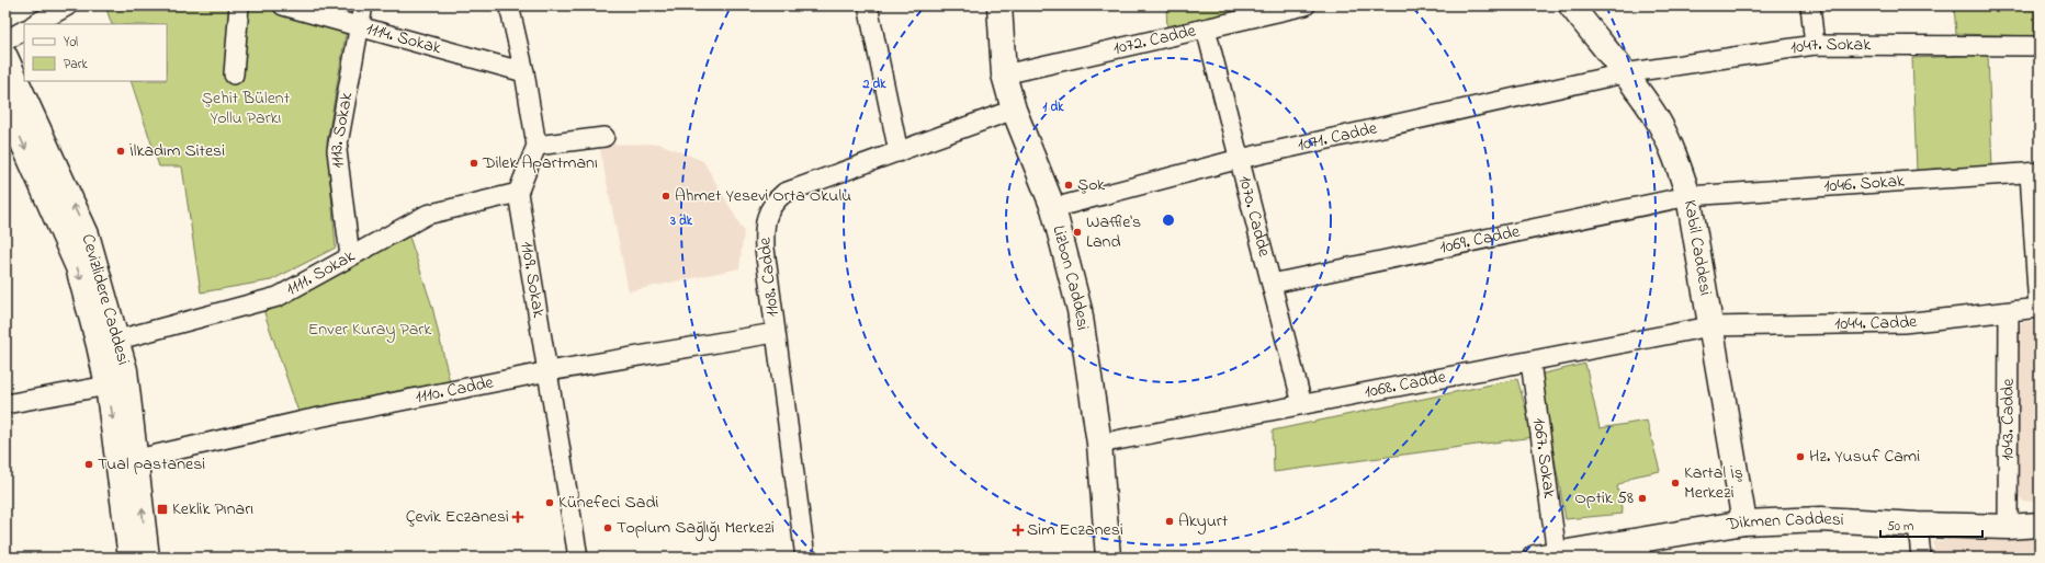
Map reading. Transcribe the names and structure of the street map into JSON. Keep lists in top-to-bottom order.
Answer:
{
  "streets": {
    "main road": [
      "Kabil Caddesi",
      "Lizbon Caddesi",
      "Cevizlidere Caddesi",
      "Dikmen Caddesi"
    ],
    "street": [
      "1114. Sokak",
      "1072. Cadde",
      "1047. Sokak",
      "1113. Sokak",
      "1071. Cadde",
      "1046. Sokak",
      "1070. Cadde",
      "1069. Cadde",
      "1111. Sokak",
      "1108. Cadde",
      "1109. Sokak",
      "1044. Cadde",
      "1068. Cadde",
      "1110. Cadde",
      "1043. Cadde",
      "1067. Sokak"
    ]
  },
  "crossings": [
    ["1114. Sokak", "1113. Sokak"],
    ["1072. Cadde", "1070. Cadde"],
    ["1072. Cadde", "Lizbon Caddesi"],
    ["1047. Sokak", "1071. Cadde"],
    ["1047. Sokak", "Kabil Caddesi"],
    ["1113. Sokak", "1111. Sokak"],
    ["1071. Cadde", "1070. Cadde"],
    ["1071. Cadde", "Kabil Caddesi"],
    ["1071. Cadde", "Lizbon Caddesi"],
    ["1046. Sokak", "1069. Cadde"],
    ["1046. Sokak", "Kabil Caddesi"],
    ["1070. Cadde", "1069. Cadde"],
    ["1070. Cadde", "1068. Cadde"],
    ["1069. Cadde", "Kabil Caddesi"],
    ["Kabil Caddesi", "1044. Cadde"],
    ["Kabil Caddesi", "1068. Cadde"],
    ["Kabil Caddesi", "Dikmen Caddesi"],
    ["1111. Sokak", "1109. Sokak"],
    ["1111. Sokak", "Cevizlidere Caddesi"],
    ["1108. Cadde", "Lizbon Caddesi"],
    ["1108. Cadde", "1110. Cadde"],
    ["Lizbon Caddesi", "1068. Cadde"],
    ["1109. Sokak", "1110. Cadde"],
    ["Cevizlidere Caddesi", "1110. Cadde"],
    ["1044. Cadde", "1068. Cadde"],
    ["1044. Cadde", "1043. Cadde"],
    ["1068. Cadde", "1067. Sokak"],
    ["1043. Cadde", "Dikmen Caddesi"],
    ["1067. Sokak", "Dikmen Caddesi"]
  ],
  "parks": ["Şehit Bülent Yollu Parkı", "Enver Kuray Park"],
  "places": {
    "other": [
      "İlkadım Sitesi",
      "Dilek Apartmanı",
      "Şok",
      "Ahmet Yesevi Orta Okulu",
      "Waffle's Land",
      "Hz. Yusuf Cami",
      "Tual pastanesi",
      "Kartal İş Merkezi",
      "Optik 58",
      "Künefeci Sadi",
      "Akyurt",
      "Toplum Sağlığı Merkezi"
    ],
    "transit": ["Keklik Pınarı"],
    "health": ["Çevik Eczanesi", "Sim Eczanesi"]
  },
  "legend": ["Yol", "Park"],
  "scale_bar": "50 m",
  "rings": ["2 dk", "1 dk", "3 dk"]
}
